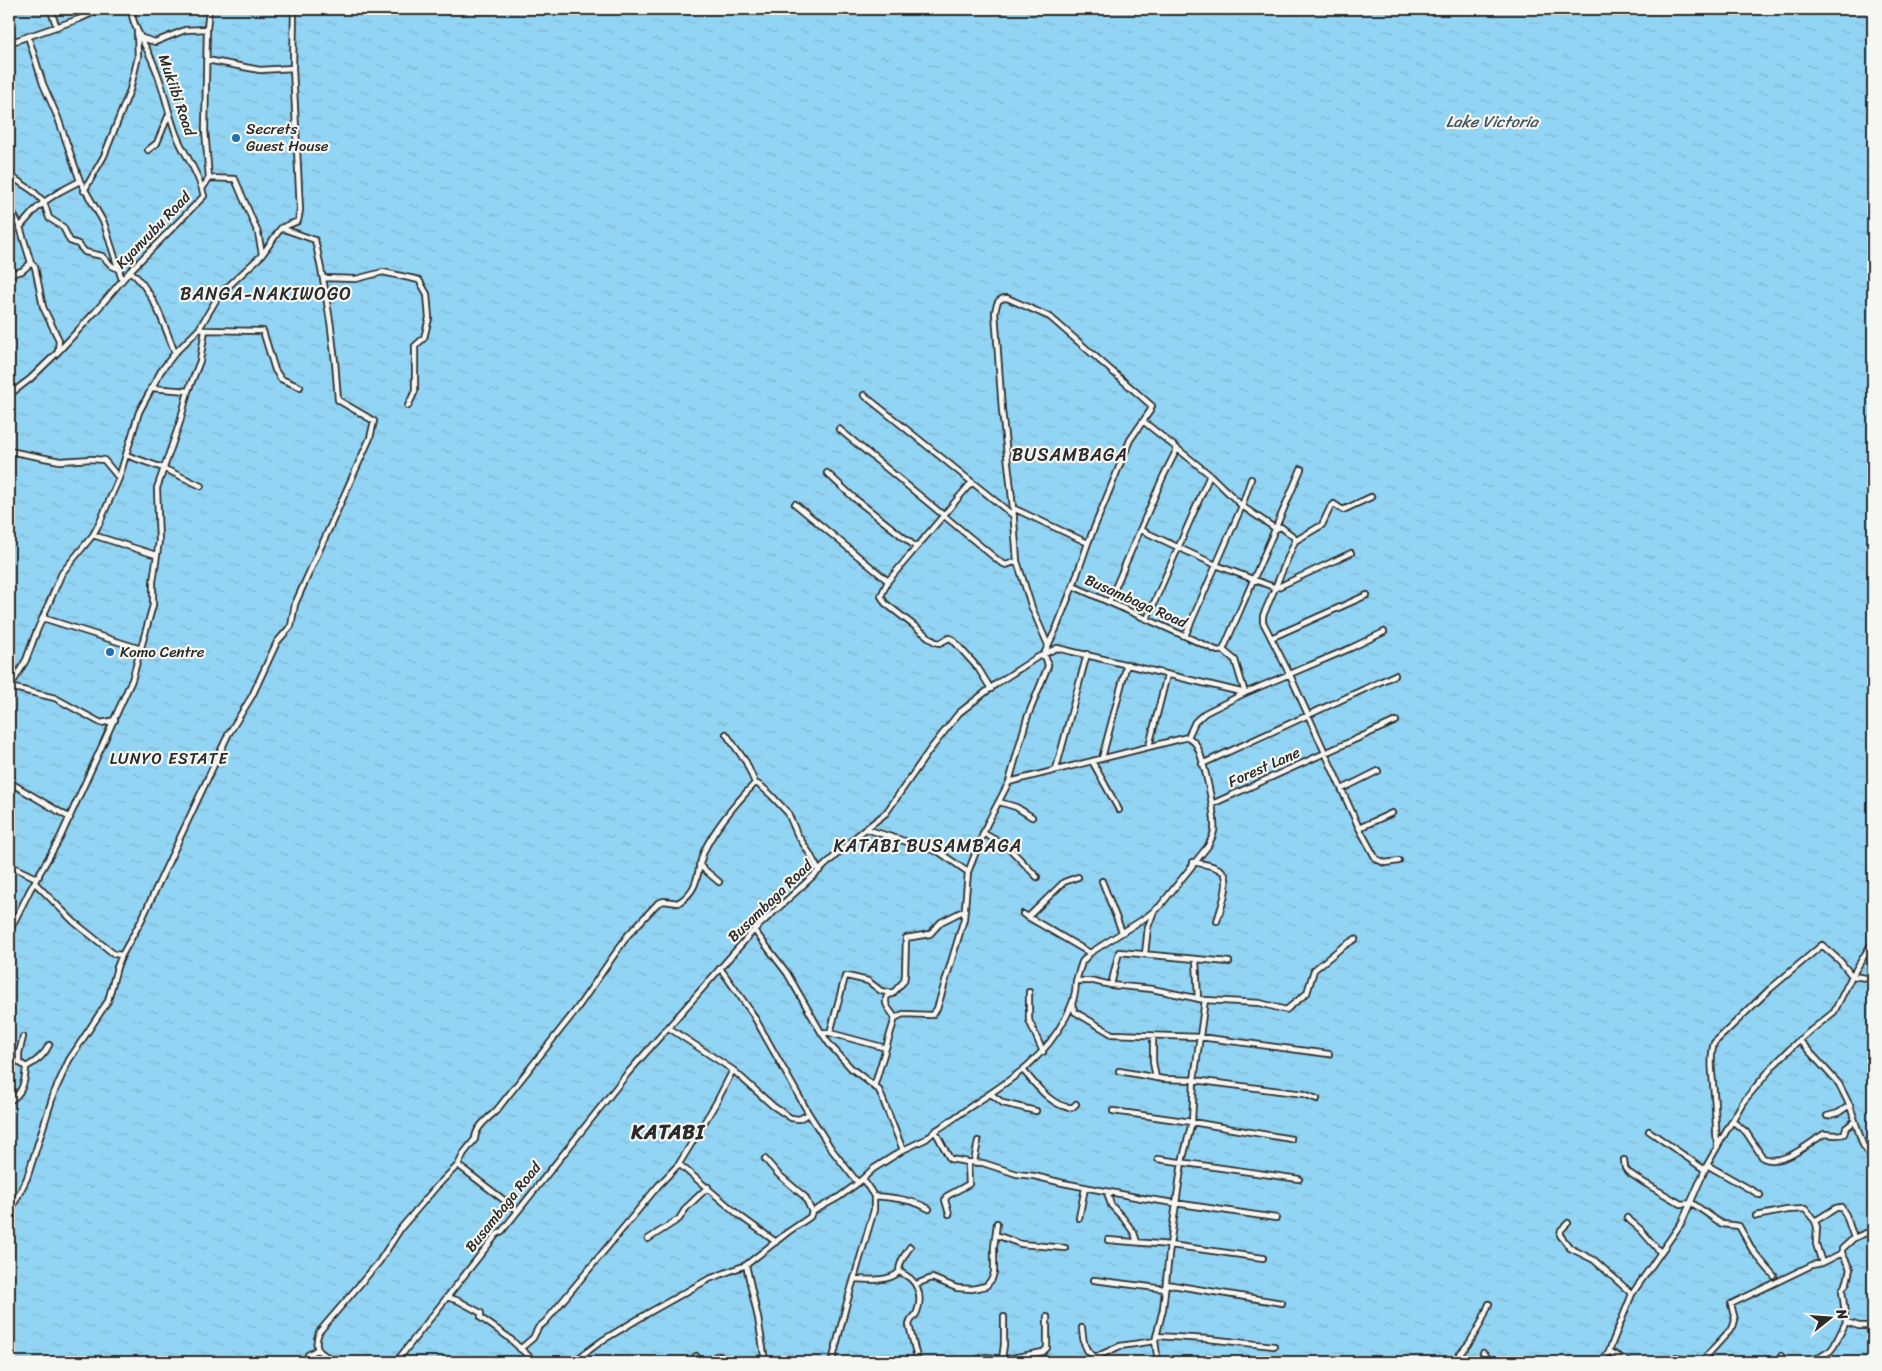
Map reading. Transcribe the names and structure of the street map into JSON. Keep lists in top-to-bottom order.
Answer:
{
  "streets": {
    "street": [
      "Mukiibi Road",
      "Kyanvubu Road",
      "Busambaga Road",
      "Forest Lane"
    ]
  },
  "crossings": [
    ["Mukiibi Road", "Kyanvubu Road"]
  ],
  "districts": [
    "BANGA-NAKIWOGO",
    "BUSAMBAGA",
    "LUNYO ESTATE",
    "KATABI BUSAMBAGA",
    "KATABI"
  ],
  "water": ["Lake Victoria"],
  "places": ["Secrets Guest House", "Komo Centre"],
  "north": "right"
}
